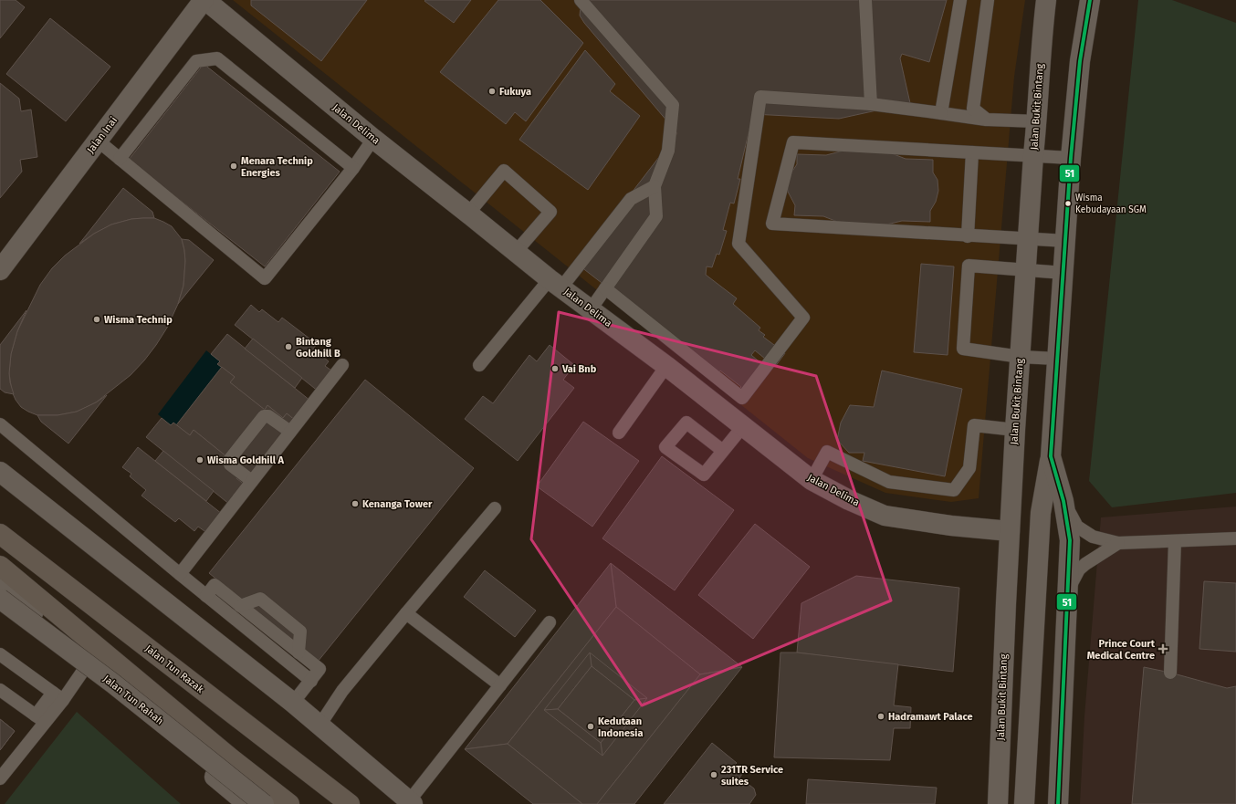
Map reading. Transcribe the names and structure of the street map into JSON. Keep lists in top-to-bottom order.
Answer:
{
  "streets": {
    "main road": [
      "Jalan Bukit Bintang",
      "Jalan Delima",
      "Jalan Inai",
      "Jalan Tun Razak",
      "Jalan Tun Rahah"
    ]
  },
  "crossings": [
    ["Jalan Bukit Bintang", "Jalan Delima"],
    ["Jalan Delima", "Jalan Inai"]
  ],
  "places": {
    "other": [
      "Fukuya",
      "Menara Technip Energies",
      "Wisma Kebudayaan SGM",
      "Wisma Technip",
      "Bintang Goldhill B",
      "Vai Bnb",
      "Wisma Goldhill A",
      "Kenanga Tower",
      "Hadramawt Palace",
      "Kedutaan Indonesia",
      "231TR Service suites"
    ],
    "health": ["Prince Court Medical Centre"]
  },
  "lines": ["transit line 51"]
}
